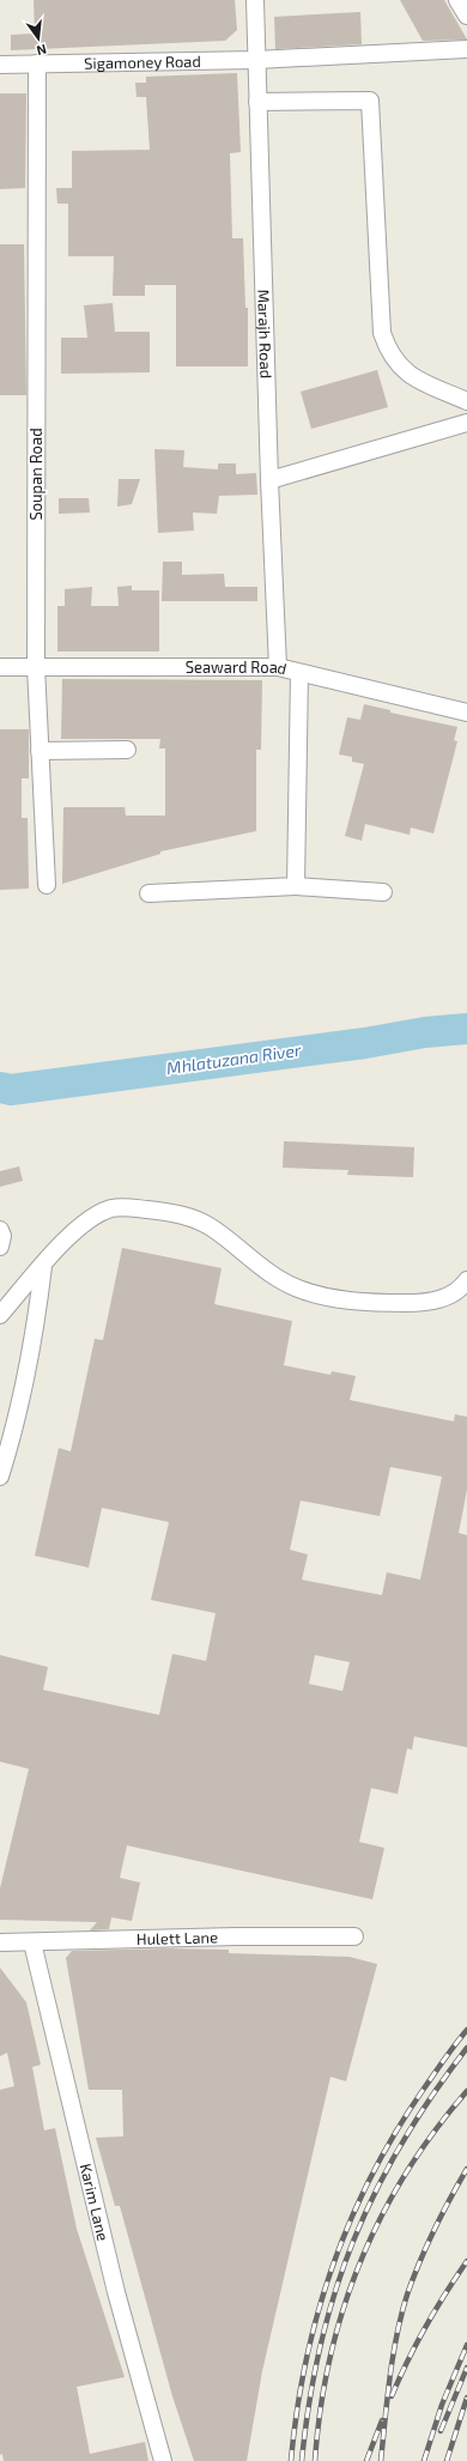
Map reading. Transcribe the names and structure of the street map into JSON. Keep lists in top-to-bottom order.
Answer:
{
  "streets": {
    "street": [
      "Sigamoney Road",
      "Marajh Road",
      "Soupan Road",
      "Seaward Road",
      "Hulett Lane",
      "Karim Lane"
    ]
  },
  "crossings": [
    ["Sigamoney Road", "Marajh Road"],
    ["Sigamoney Road", "Soupan Road"],
    ["Marajh Road", "Seaward Road"],
    ["Soupan Road", "Seaward Road"],
    ["Hulett Lane", "Karim Lane"]
  ],
  "water": ["Mhlatuzana River"],
  "north": "bottom"
}
